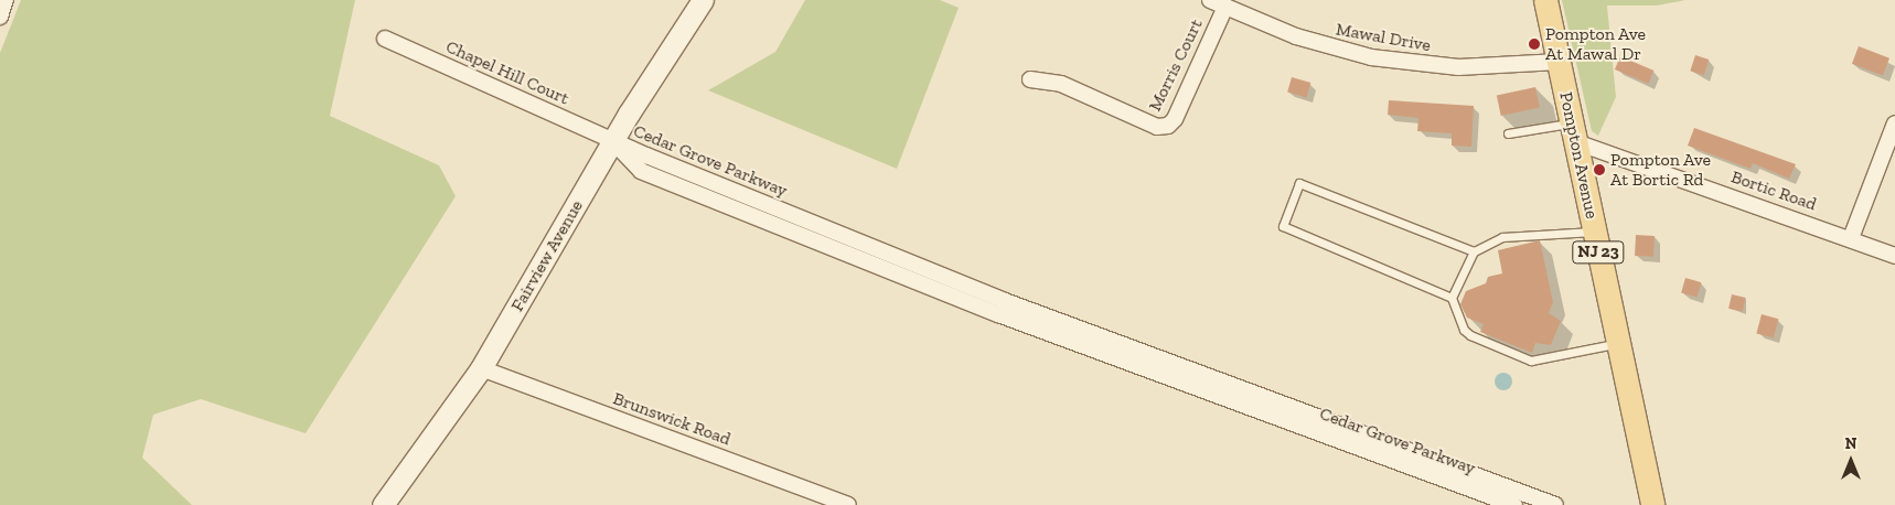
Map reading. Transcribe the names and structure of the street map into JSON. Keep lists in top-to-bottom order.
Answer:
{
  "streets": {
    "main road": ["Pompton Avenue", "NJ 23", "Fairview Avenue"],
    "street": [
      "Mawal Drive",
      "Morris Court",
      "Chapel Hill Court",
      "Cedar Grove Parkway",
      "Bortic Road",
      "Brunswick Road"
    ]
  },
  "crossings": [
    ["Mawal Drive", "Morris Court"],
    ["Mawal Drive", "Pompton Avenue"],
    ["Chapel Hill Court", "Cedar Grove Parkway"],
    ["Chapel Hill Court", "Fairview Avenue"],
    ["Pompton Avenue", "Bortic Road"],
    ["Cedar Grove Parkway", "Fairview Avenue"],
    ["Fairview Avenue", "Brunswick Road"]
  ],
  "places": ["Pompton Ave At Mawal Dr", "Pompton Ave At Bortic Rd"],
  "north": "top"
}
